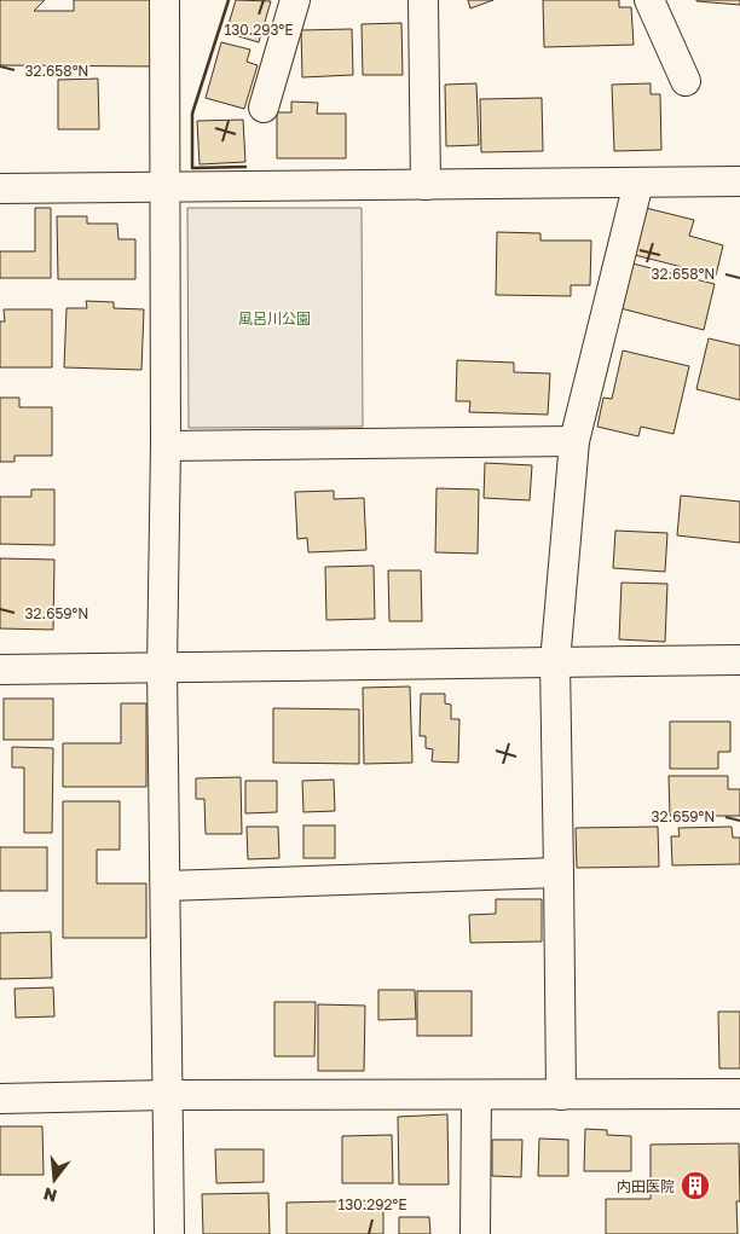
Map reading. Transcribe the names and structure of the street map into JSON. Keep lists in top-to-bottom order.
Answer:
{
  "parks": ["風呂川公園"],
  "places": {
    "building": ["内田医院"]
  },
  "north": "bottom",
  "coordinates": [
    "130.293°E",
    "32.658°N",
    "32.659°N",
    "130.292°E"
  ]
}
